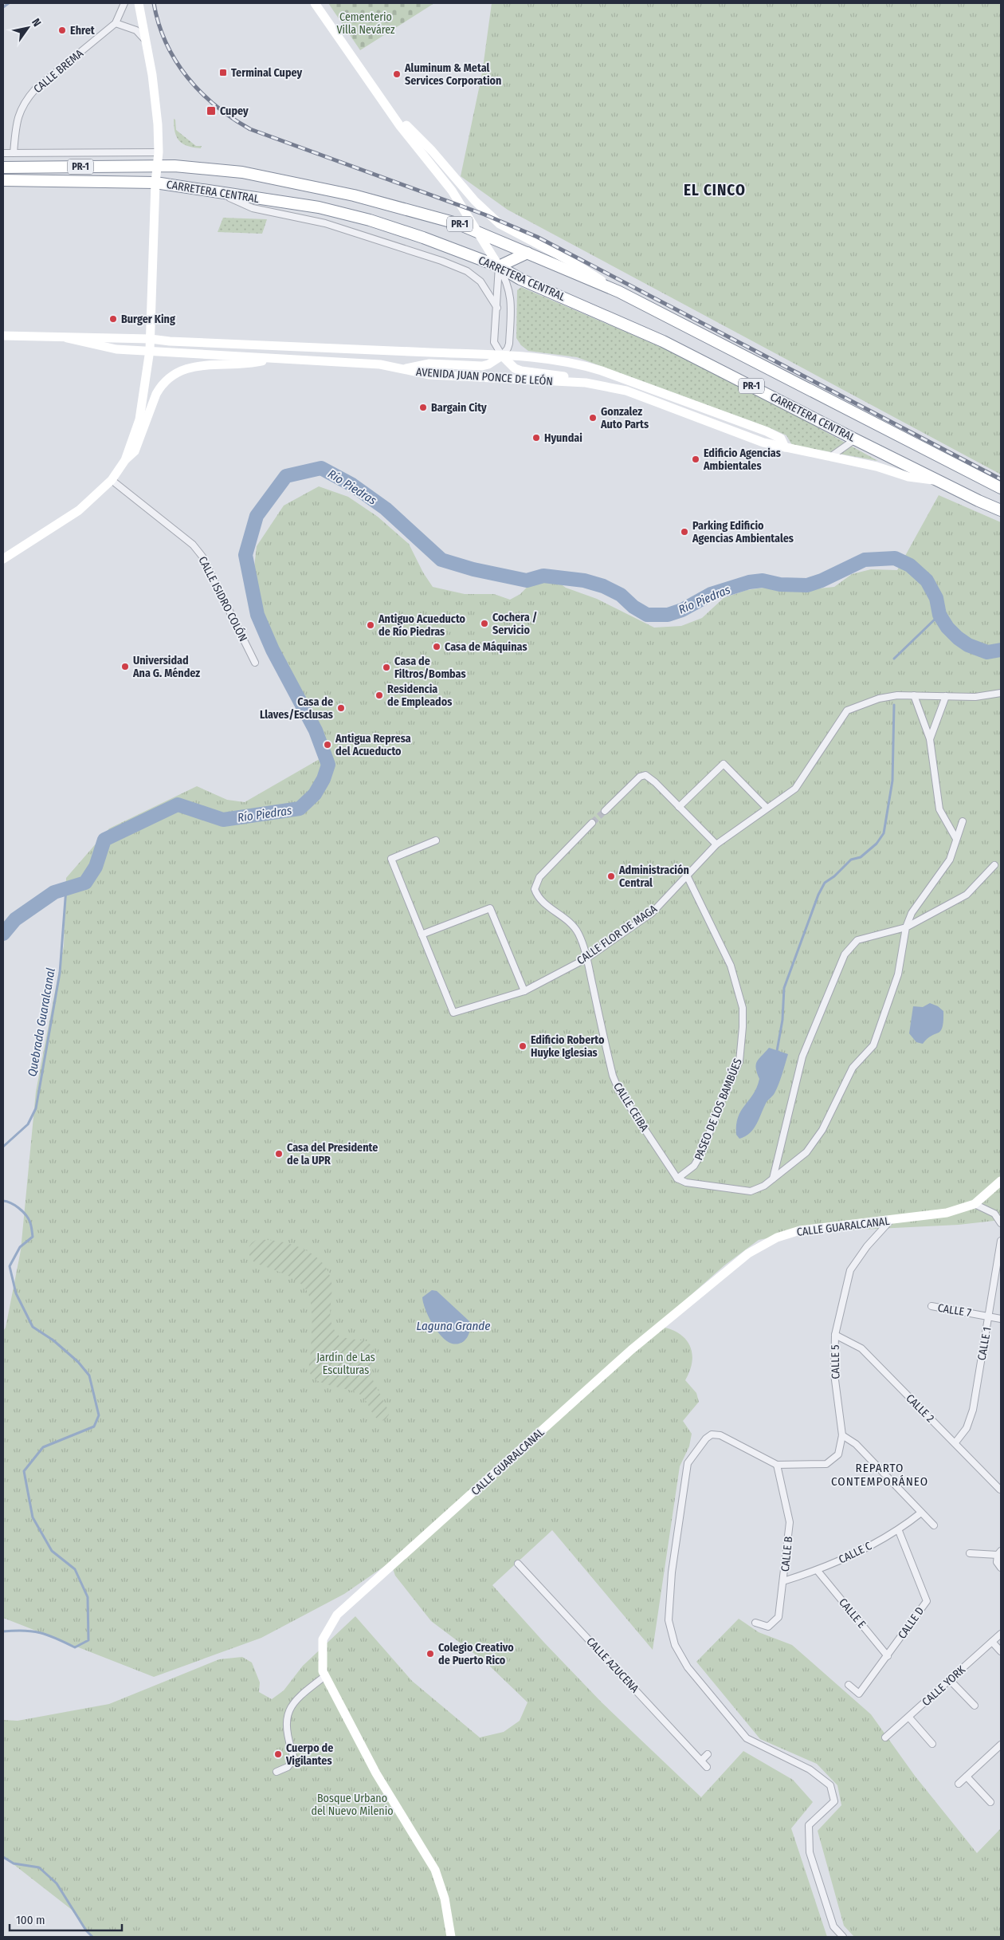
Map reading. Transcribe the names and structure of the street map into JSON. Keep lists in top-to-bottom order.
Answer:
{
  "streets": {
    "highway": ["PR-1", "CARRETERA CENTRAL"],
    "street": [
      "CALLE BREMA",
      "AVENIDA JUAN PONCE DE LEÓN",
      "CALLE ISIDRO COLÓN",
      "CALLE FLOR DE MAGA",
      "CALLE CEIBA",
      "PASEO DE LOS BAMBÚES",
      "CALLE GUARALCANAL",
      "CALLE 7",
      "CALLE 1",
      "CALLE 5",
      "CALLE 2",
      "CALLE C",
      "CALLE B",
      "CALLE E",
      "CALLE D",
      "CALLE AZUCENA",
      "CALLE YORK"
    ]
  },
  "crossings": [
    ["CARRETERA CENTRAL", "AVENIDA JUAN PONCE DE LEÓN"],
    ["CALLE FLOR DE MAGA", "CALLE CEIBA"],
    ["CALLE FLOR DE MAGA", "PASEO DE LOS BAMBÚES"],
    ["CALLE CEIBA", "PASEO DE LOS BAMBÚES"],
    ["CALLE GUARALCANAL", "CALLE 5"],
    ["CALLE 7", "CALLE 1"],
    ["CALLE 1", "CALLE 2"],
    ["CALLE 5", "CALLE 2"],
    ["CALLE 5", "CALLE B"],
    ["CALLE C", "CALLE B"],
    ["CALLE C", "CALLE E"],
    ["CALLE C", "CALLE D"],
    ["CALLE E", "CALLE D"]
  ],
  "districts": ["EL CINCO", "REPARTO CONTEMPORÁNEO"],
  "water": ["Río Piedras", "Quebrada Guaralcanal", "Laguna Grande"],
  "parks": ["Cementerio Villa Nevárez", "Jardín de Las Esculturas", "Bosque Urbano del Nuevo Milenio"],
  "places": {
    "other": [
      "Ehret",
      "Aluminum & Metal Services Corporation",
      "Burger King",
      "Bargain City",
      "Gonzalez Auto Parts",
      "Hyundai",
      "Edificio Agencias Ambientales",
      "Parking Edificio Agencias Ambientales",
      "Cochera / Servicio",
      "Antiguo Acueducto de Río Piedras",
      "Casa de Máquinas",
      "Universidad Ana G. Méndez",
      "Casa de Filtros/Bombas",
      "Residencia de Empleados",
      "Casa de Llaves/Esclusas",
      "Antigua Represa del Acueducto",
      "Administración Central",
      "Edificio Roberto Huyke Iglesias",
      "Casa del Presidente de la UPR",
      "Colegio Creativo de Puerto Rico",
      "Cuerpo de Vigilantes"
    ],
    "transit": ["Terminal Cupey", "Cupey"]
  },
  "scale_bar": "100 m",
  "north": "top right"
}
